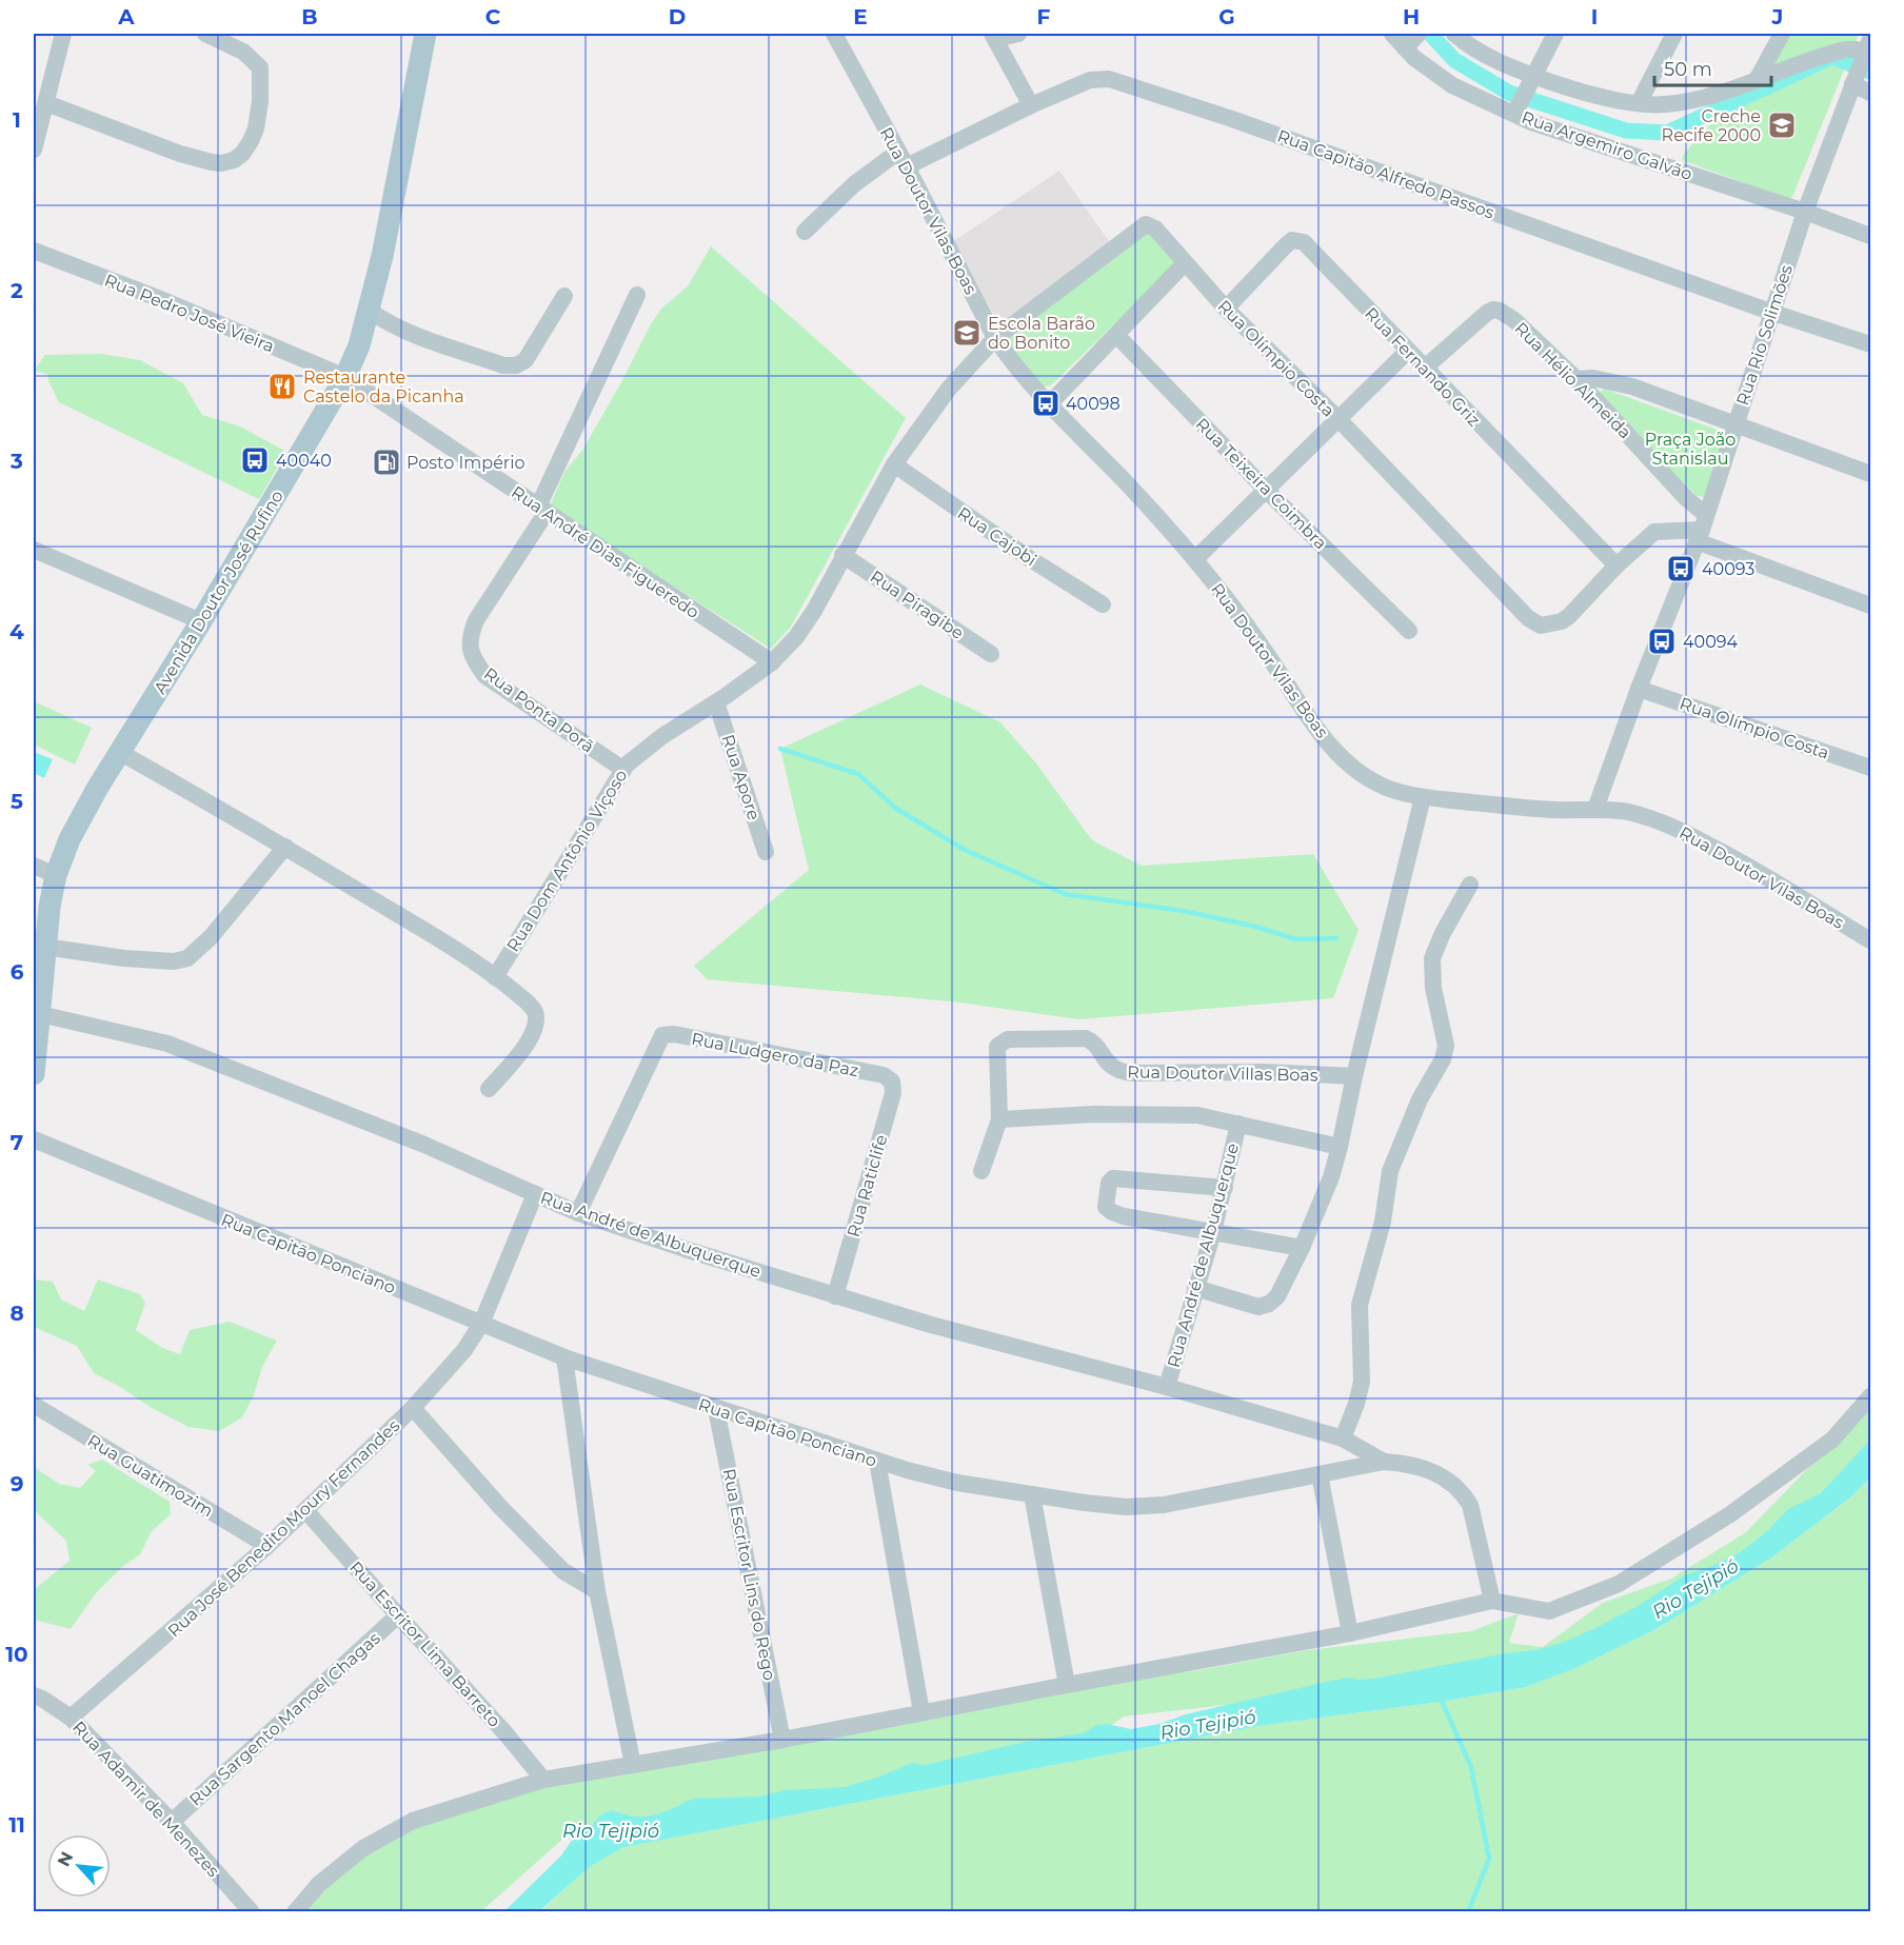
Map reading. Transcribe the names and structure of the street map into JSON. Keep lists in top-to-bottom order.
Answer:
{
  "streets": {
    "main road": ["Avenida Doutor José Rufino"],
    "street": [
      "Rua Argemiro Galvão",
      "Rua Capitão Alfredo Passos",
      "Rua Doutor Vilas Boas",
      "Rua Pedro José Vieira",
      "Rua Rio Solimões",
      "Rua Olímpio Costa",
      "Rua Fernando Griz",
      "Rua Hélio Almeida",
      "Rua Teixeira Coimbra",
      "Rua Cajobi",
      "Rua André Dias Figueredo",
      "Rua Piragibe",
      "Rua Ponta Porã",
      "Rua Apore",
      "Rua Dom Antônio Viçoso",
      "Rua Ludgero da Paz",
      "Rua Doutor Villas Boas",
      "Rua Raticlife",
      "Rua André de Albuquerque",
      "Rua Capitão Ponciano",
      "Rua Guatimozim",
      "Rua José Benedito Moury Fernandes",
      "Rua Escritor Lins do Rego",
      "Rua Escritor Lima Barreto",
      "Rua Sargento Manoel Chagas",
      "Rua Adamir de Menezes"
    ]
  },
  "crossings": [
    ["Rua Argemiro Galvão", "Rua Rio Solimões"],
    ["Rua Capitão Alfredo Passos", "Rua Doutor Vilas Boas"],
    ["Rua Capitão Alfredo Passos", "Rua Rio Solimões"],
    ["Rua Doutor Vilas Boas", "Rua Rio Solimões"],
    ["Rua Doutor Vilas Boas", "Rua Olímpio Costa"],
    ["Rua Doutor Vilas Boas", "Rua Dom Antônio Viçoso"],
    ["Rua Pedro José Vieira", "Rua André Dias Figueredo"],
    ["Rua Pedro José Vieira", "Avenida Doutor José Rufino"],
    ["Rua Rio Solimões", "Rua Olímpio Costa"],
    ["Rua Rio Solimões", "Rua Hélio Almeida"],
    ["Rua Olímpio Costa", "Rua Fernando Griz"],
    ["Rua Olímpio Costa", "Rua Dom Antônio Viçoso"],
    ["Rua Fernando Griz", "Rua Hélio Almeida"],
    ["Rua Cajobi", "Rua Dom Antônio Viçoso"],
    ["Rua André Dias Figueredo", "Avenida Doutor José Rufino"],
    ["Rua André Dias Figueredo", "Rua Ponta Porã"],
    ["Rua André Dias Figueredo", "Rua Dom Antônio Viçoso"],
    ["Avenida Doutor José Rufino", "Rua André de Albuquerque"],
    ["Rua Piragibe", "Rua Dom Antônio Viçoso"],
    ["Rua Ponta Porã", "Rua Dom Antônio Viçoso"],
    ["Rua Apore", "Rua Dom Antônio Viçoso"],
    ["Rua Ludgero da Paz", "Rua Raticlife"],
    ["Rua Ludgero da Paz", "Rua André de Albuquerque"],
    ["Rua Raticlife", "Rua André de Albuquerque"],
    ["Rua André de Albuquerque", "Rua Capitão Ponciano"],
    ["Rua André de Albuquerque", "Rua José Benedito Moury Fernandes"],
    ["Rua Capitão Ponciano", "Rua José Benedito Moury Fernandes"],
    ["Rua Capitão Ponciano", "Rua Escritor Lins do Rego"],
    ["Rua Guatimozim", "Rua José Benedito Moury Fernandes"],
    ["Rua José Benedito Moury Fernandes", "Rua Escritor Lima Barreto"],
    ["Rua José Benedito Moury Fernandes", "Rua Adamir de Menezes"],
    ["Rua Escritor Lima Barreto", "Rua Sargento Manoel Chagas"],
    ["Rua Sargento Manoel Chagas", "Rua Adamir de Menezes"]
  ],
  "water": ["Rio Tejipió"],
  "parks": ["Praça João Stanislau"],
  "places": {
    "school or university": ["Creche Recife 2000", "Escola Barão do Bonito"],
    "restaurant": ["Restaurante Castelo da Picanha"],
    "bus stop": [
      "40098",
      "40040",
      "40093",
      "40094"
    ],
    "fuel station": ["Posto Império"]
  },
  "scale_bar": "50 m",
  "north": "top left",
  "grid": {
    "columns": [
      "A",
      "B",
      "C",
      "D",
      "E",
      "F",
      "G",
      "H",
      "I",
      "J"
    ],
    "rows": [
      "1",
      "2",
      "3",
      "4",
      "5",
      "6",
      "7",
      "8",
      "9",
      "10",
      "11"
    ]
  }
}
